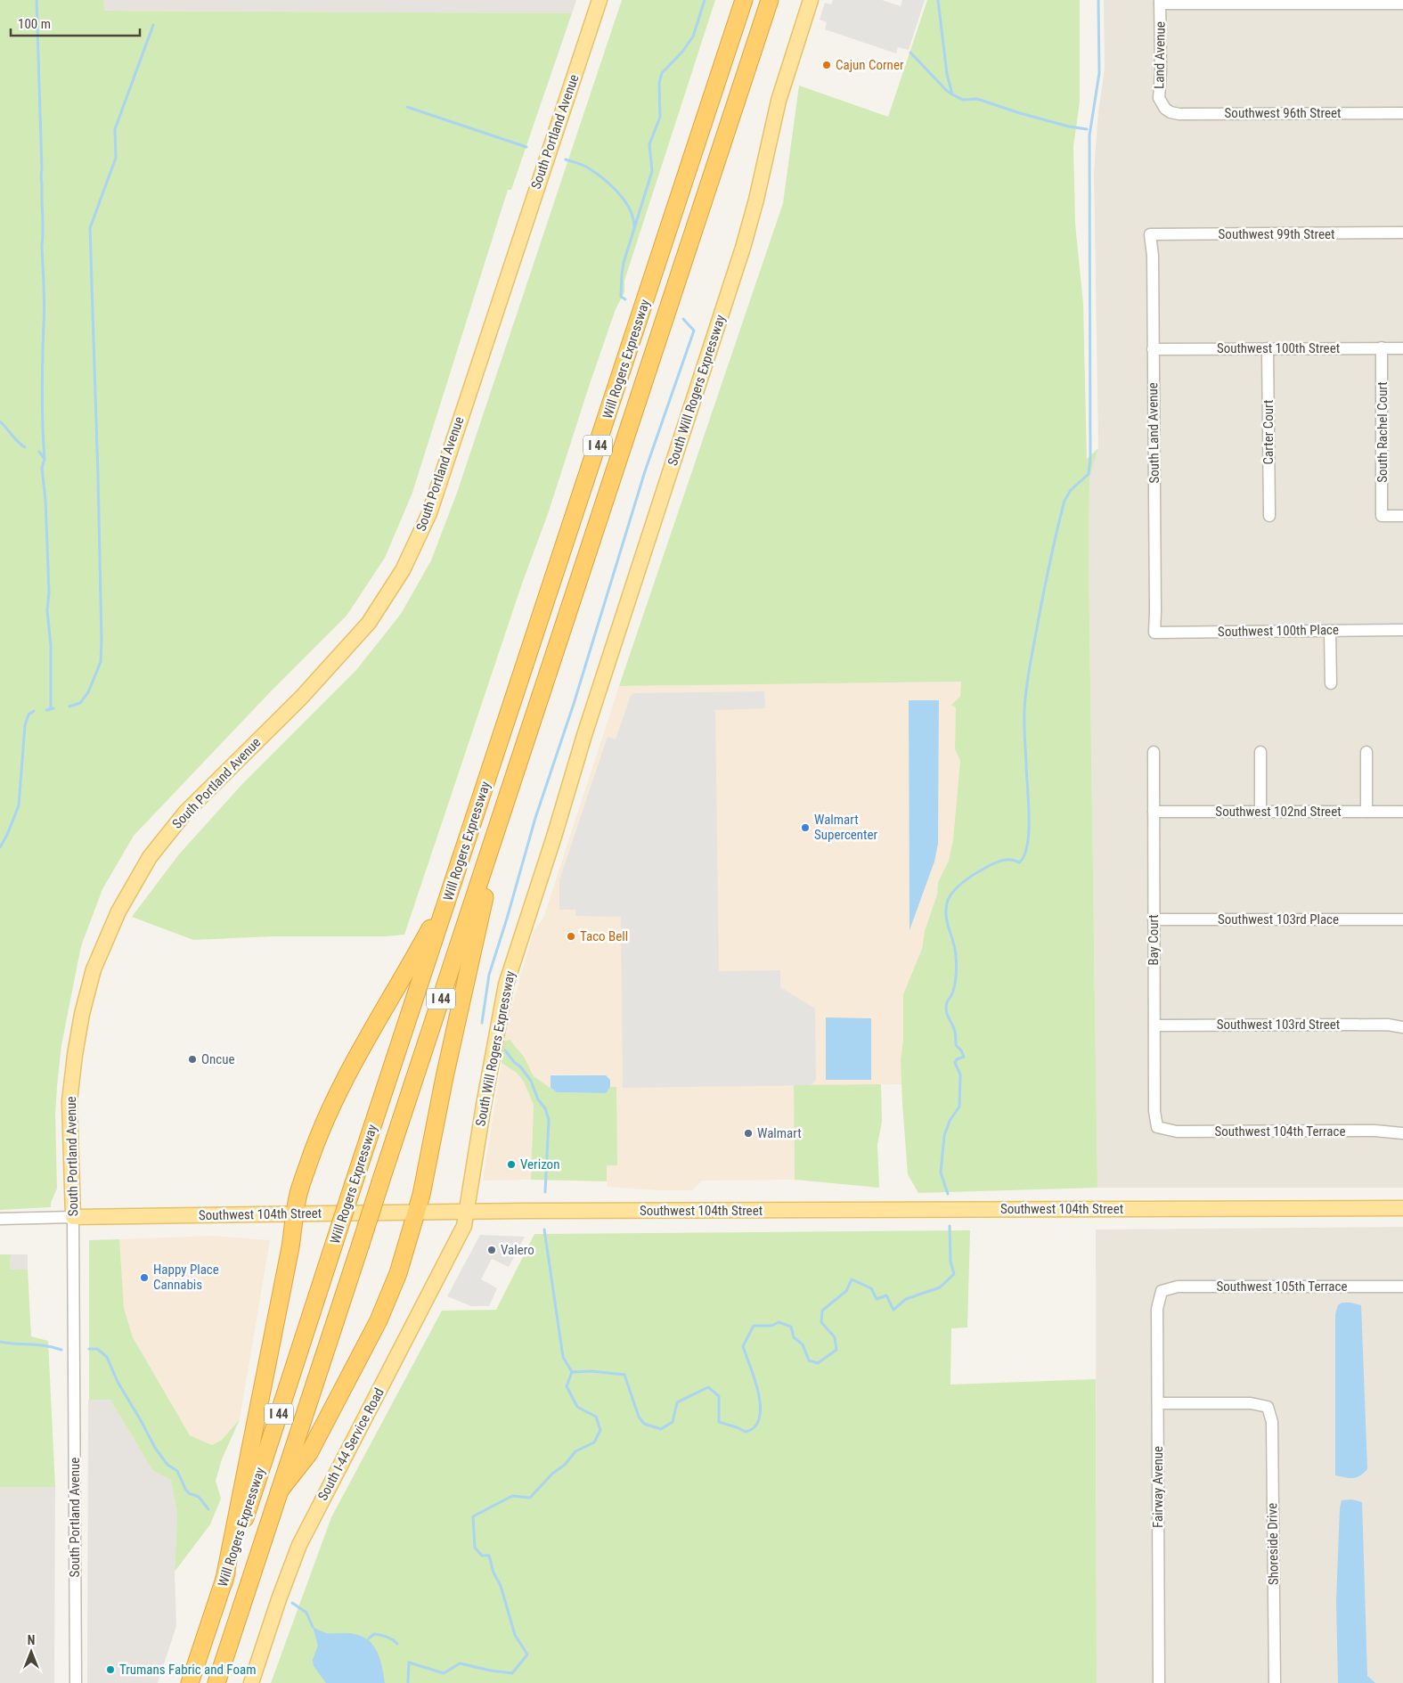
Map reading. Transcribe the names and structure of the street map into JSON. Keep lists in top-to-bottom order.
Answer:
{
  "streets": {
    "highway": ["Will Rogers Expressway", "I 44"],
    "main road": [
      "South Portland Avenue",
      "South Will Rogers Expressway",
      "Southwest 104th Street",
      "South I-44 Service Road"
    ],
    "street": [
      "Land Avenue",
      "Southwest 96th Street",
      "Southwest 99th Street",
      "Southwest 100th Street",
      "Carter Court",
      "South Rachel Court",
      "South Land Avenue",
      "Southwest 100th Place",
      "Southwest 102nd Street",
      "Southwest 103rd Place",
      "Bay Court",
      "Southwest 103rd Street",
      "Southwest 104th Terrace",
      "Southwest 105th Terrace",
      "Fairway Avenue",
      "Shoreside Drive"
    ]
  },
  "crossings": [
    ["Land Avenue", "Southwest 96th Street"],
    ["South Portland Avenue", "Southwest 104th Street"],
    ["Southwest 99th Street", "South Land Avenue"],
    ["Southwest 100th Street", "Carter Court"],
    ["Southwest 100th Street", "South Rachel Court"],
    ["Southwest 100th Street", "South Land Avenue"],
    ["South Will Rogers Expressway", "Southwest 104th Street"],
    ["South Will Rogers Expressway", "South I-44 Service Road"],
    ["South Land Avenue", "Southwest 100th Place"],
    ["Southwest 102nd Street", "Bay Court"],
    ["Southwest 103rd Place", "Bay Court"],
    ["Bay Court", "Southwest 103rd Street"],
    ["Bay Court", "Southwest 104th Terrace"],
    ["Southwest 104th Street", "South I-44 Service Road"],
    ["Southwest 105th Terrace", "Fairway Avenue"],
    ["Fairway Avenue", "Shoreside Drive"]
  ],
  "places": [
    "Cajun Corner",
    "Walmart Supercenter",
    "Taco Bell",
    "Oncue",
    "Walmart",
    "Verizon",
    "Valero",
    "Happy Place Cannabis",
    "Trumans Fabric and Foam"
  ],
  "scale_bar": "100 m",
  "north": "top"
}
